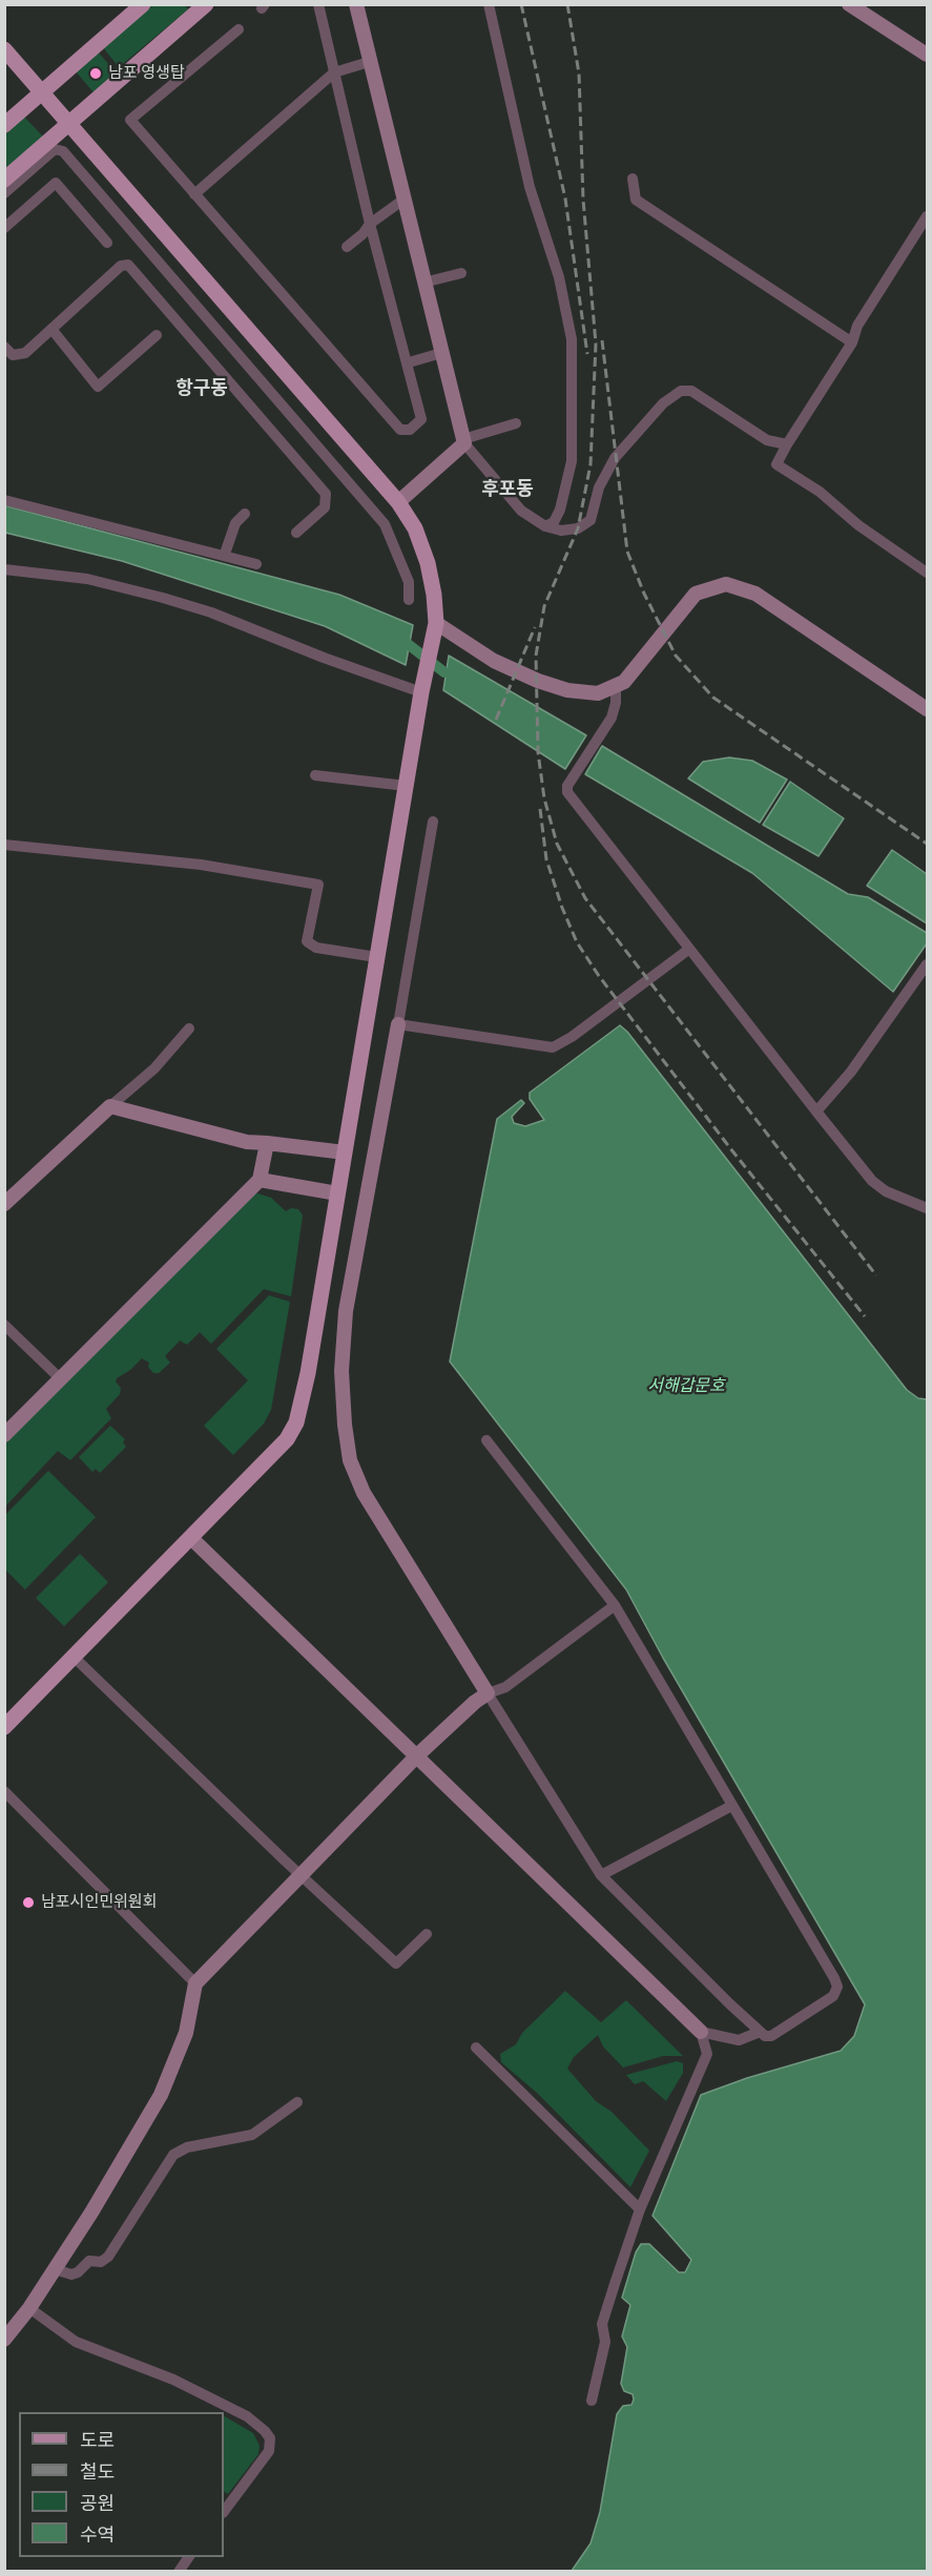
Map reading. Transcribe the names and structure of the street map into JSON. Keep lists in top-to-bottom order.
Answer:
{
  "districts": ["항구동", "후포동"],
  "water": ["서해갑문호"],
  "places": ["남포 영생탑", "남포시인민위원회"],
  "legend": [
    "도로",
    "철도",
    "공원",
    "수역"
  ]
}
